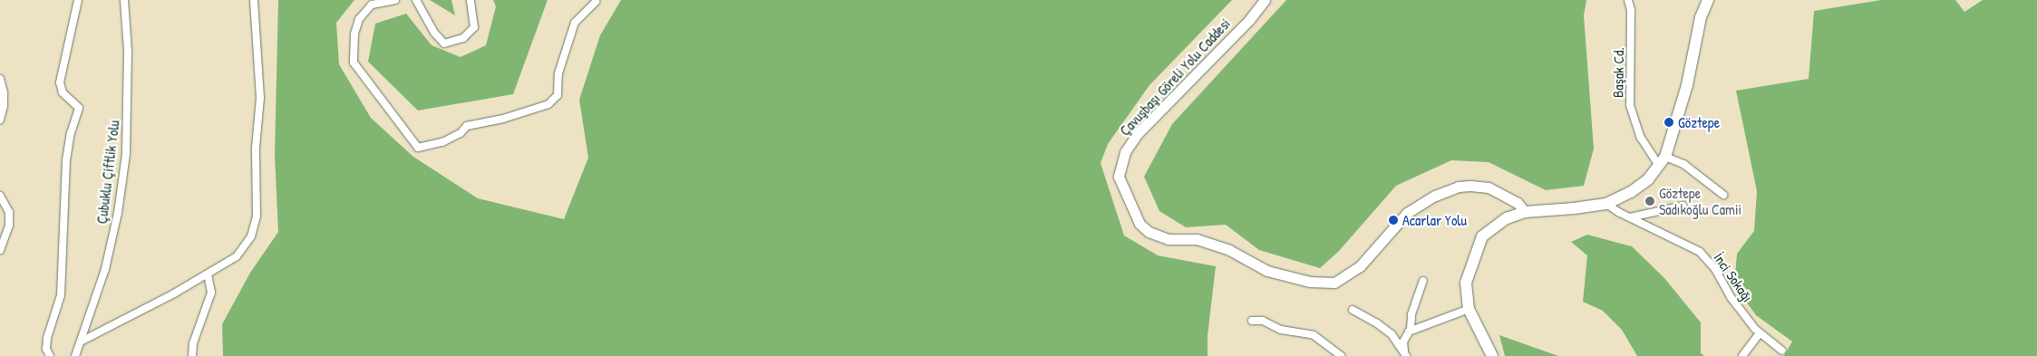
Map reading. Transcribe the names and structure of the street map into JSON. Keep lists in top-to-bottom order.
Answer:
{
  "streets": {
    "main road": ["Çavuşbaşı Göreli Yolu Caddesi"],
    "street": ["Başak Cd.", "Çubuklu Çiftlik Yolu", "İnci Sokağı"]
  },
  "places": ["Göztepe", "Göztepe Sadıkoğlu Camii", "Acarlar Yolu"]
}
